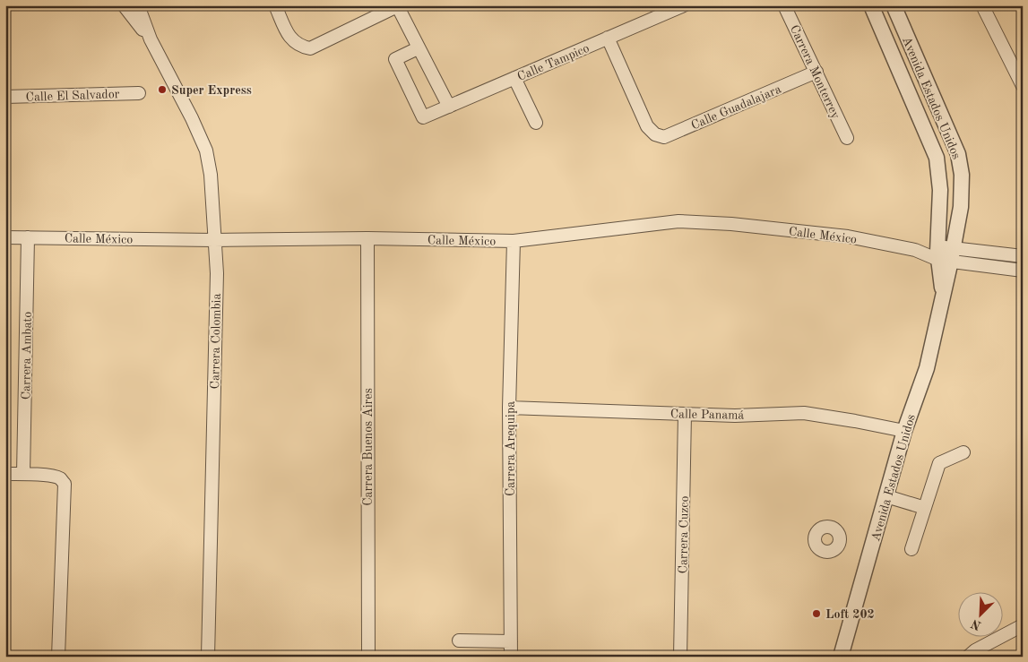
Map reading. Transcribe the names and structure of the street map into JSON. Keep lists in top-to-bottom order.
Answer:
{
  "streets": {
    "street": [
      "Calle Tampico",
      "Carrera Monterrey",
      "Calle El Salvador",
      "Avenida Estados Unidos",
      "Calle Guadalajara",
      "Calle México",
      "Carrera Colombia",
      "Carrera Ambato",
      "Calle Panamá",
      "Carrera Buenos Aires",
      "Carrera Arequipa",
      "Carrera Cuzco"
    ]
  },
  "crossings": [
    ["Calle Tampico", "Calle Guadalajara"],
    ["Carrera Monterrey", "Calle Guadalajara"],
    ["Avenida Estados Unidos", "Calle México"],
    ["Avenida Estados Unidos", "Calle Panamá"],
    ["Calle México", "Carrera Colombia"],
    ["Calle México", "Carrera Ambato"],
    ["Calle México", "Carrera Buenos Aires"],
    ["Calle México", "Carrera Arequipa"],
    ["Calle Panamá", "Carrera Arequipa"],
    ["Calle Panamá", "Carrera Cuzco"]
  ],
  "places": ["Super Express", "Loft 202"],
  "north": "bottom left"
}
